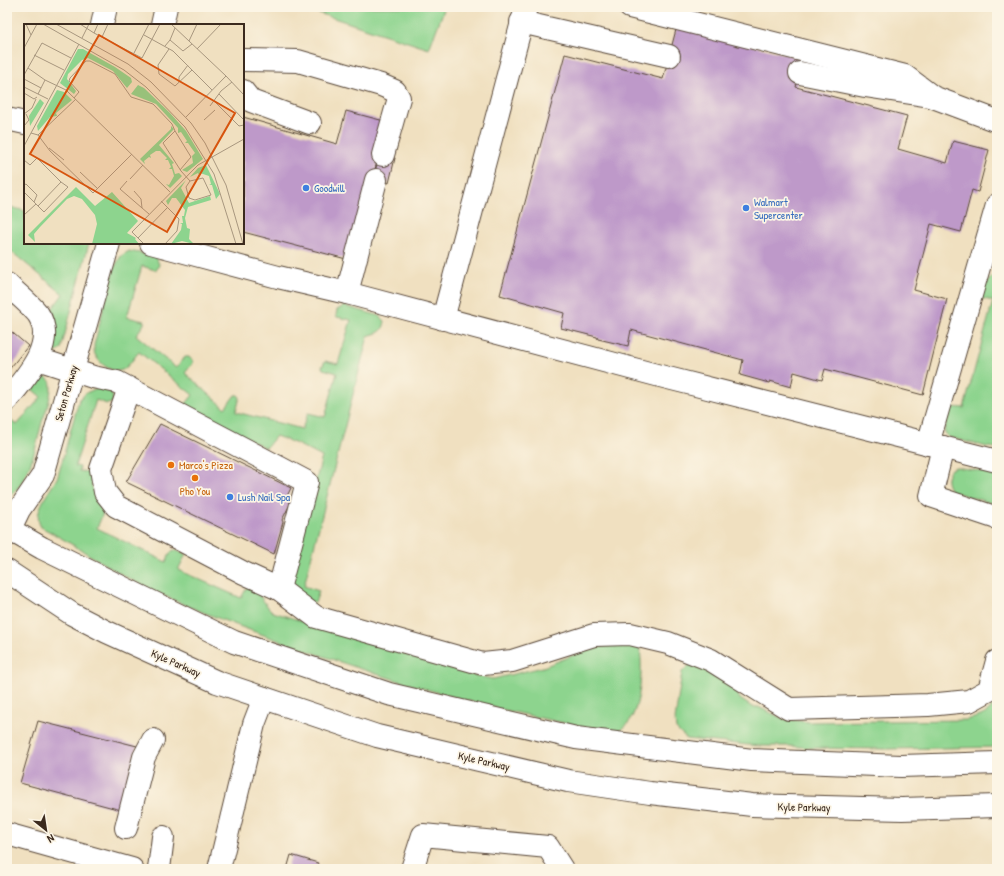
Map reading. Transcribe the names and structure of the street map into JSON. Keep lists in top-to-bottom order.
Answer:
{
  "streets": {
    "street": ["Seton Parkway", "Kyle Parkway"]
  },
  "places": [
    "Goodwill",
    "Walmart Supercenter",
    "Marco's Pizza",
    "Pho You",
    "Lush Nail Spa"
  ],
  "north": "bottom right"
}
